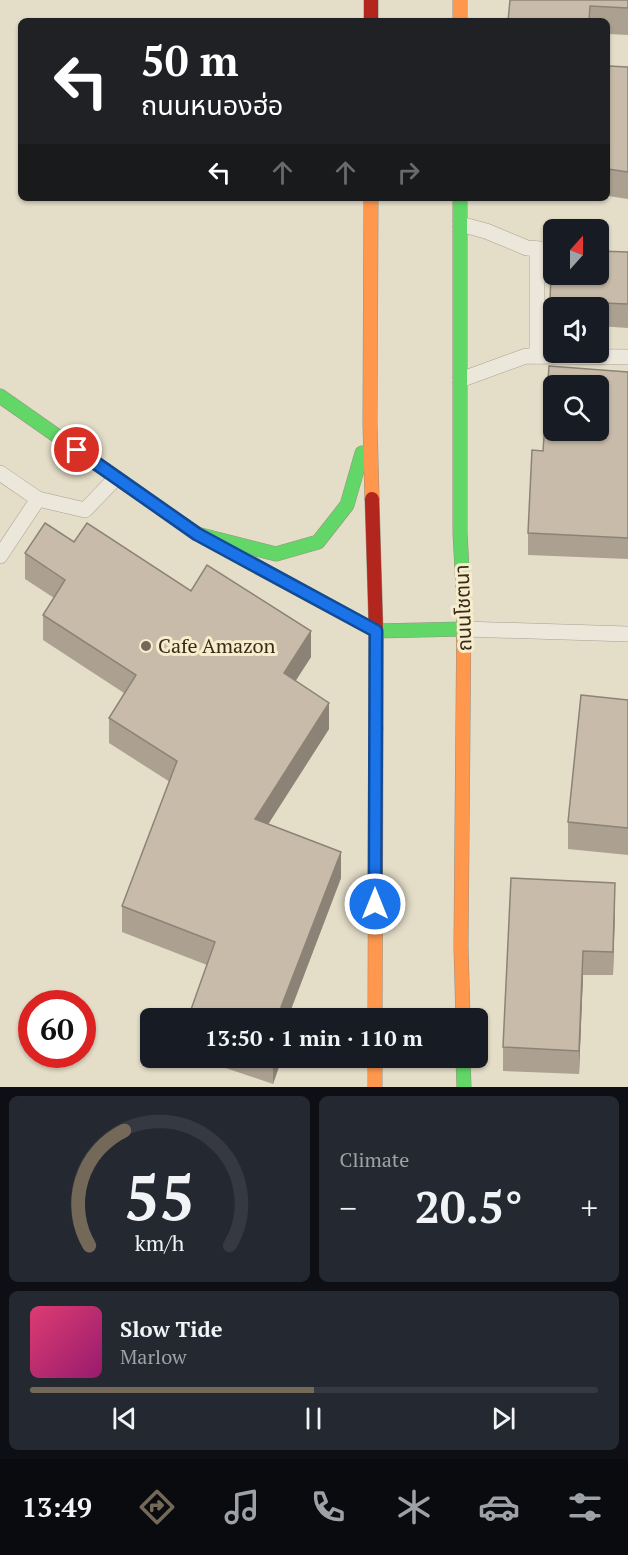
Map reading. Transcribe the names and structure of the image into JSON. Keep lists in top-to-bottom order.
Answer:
{
  "streets": {
    "main road": ["ถนนโชตนา"]
  },
  "places": ["Cafe Amazon"],
  "north": "top",
  "page": {
    "turn": ["50 m", "ถนนหนองฮ่อ"],
    "limit": "60",
    "trip": "13:50 · 1 min · 110 m",
    "tile": "Climate",
    "heat": ["−", "20.5°", "+"],
    "song": ["Slow Tide", "Marlow"],
    "tabs": "13:49",
    "gauge": ["55", "km/h"]
  }
}
